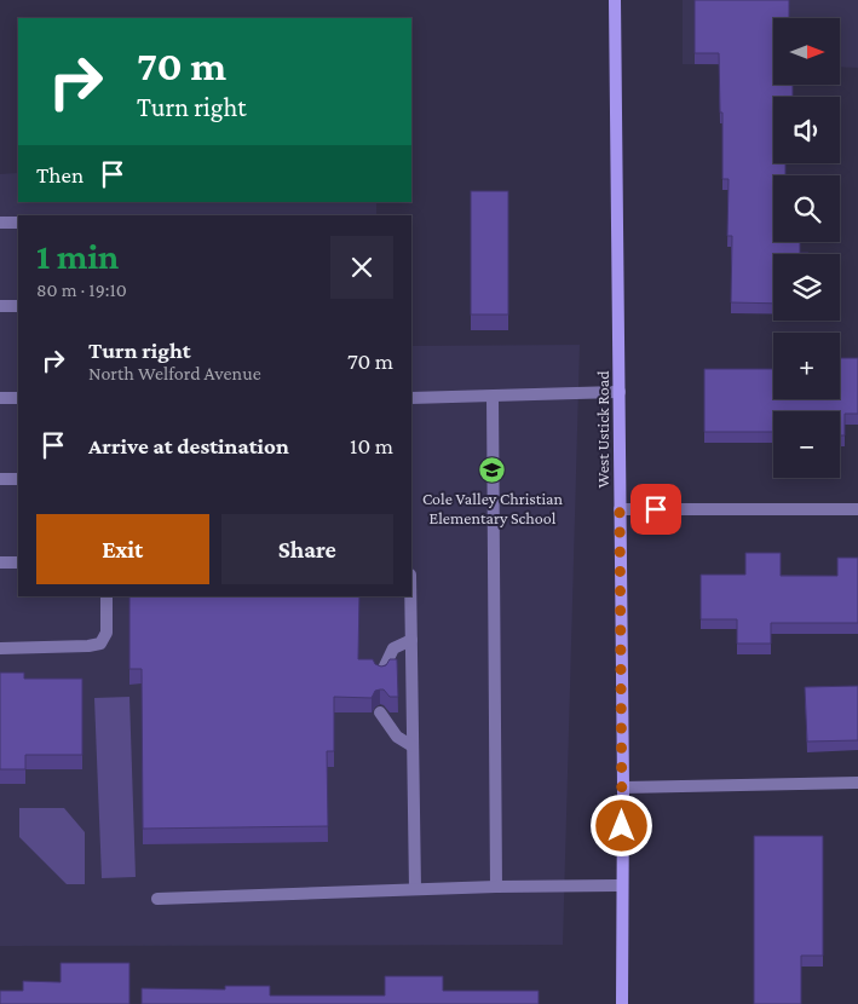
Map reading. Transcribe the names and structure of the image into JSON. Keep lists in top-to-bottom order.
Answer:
{
  "streets": {
    "main road": ["West Ustick Road"]
  },
  "places": {
    "school or university": ["Cole Valley Christian Elementary School"]
  },
  "north": "right",
  "page": {
    "map_buttons": ["+", "−"],
    "turn": ["70 m", "Turn right"],
    "then": "Then",
    "heading": ["1 min", "80 m · 19:10"],
    "list": [
      {
        "name": "Turn right",
        "note": "North Welford Avenue",
        "value": "70 m"
      },
      {
        "name": "Arrive at destination",
        "value": "10 m"
      }
    ],
    "buttons": ["Exit", "Share"]
  }
}
